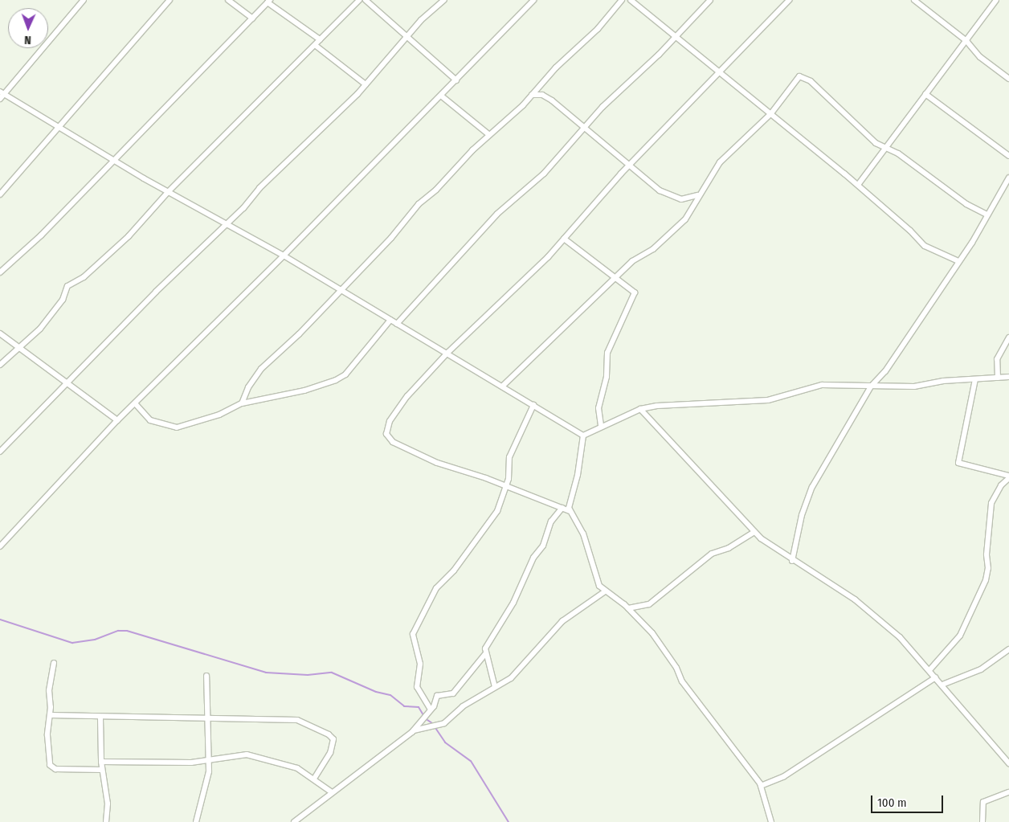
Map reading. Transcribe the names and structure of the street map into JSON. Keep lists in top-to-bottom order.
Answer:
{
  "scale_bar": "100 m",
  "north": "bottom"
}
